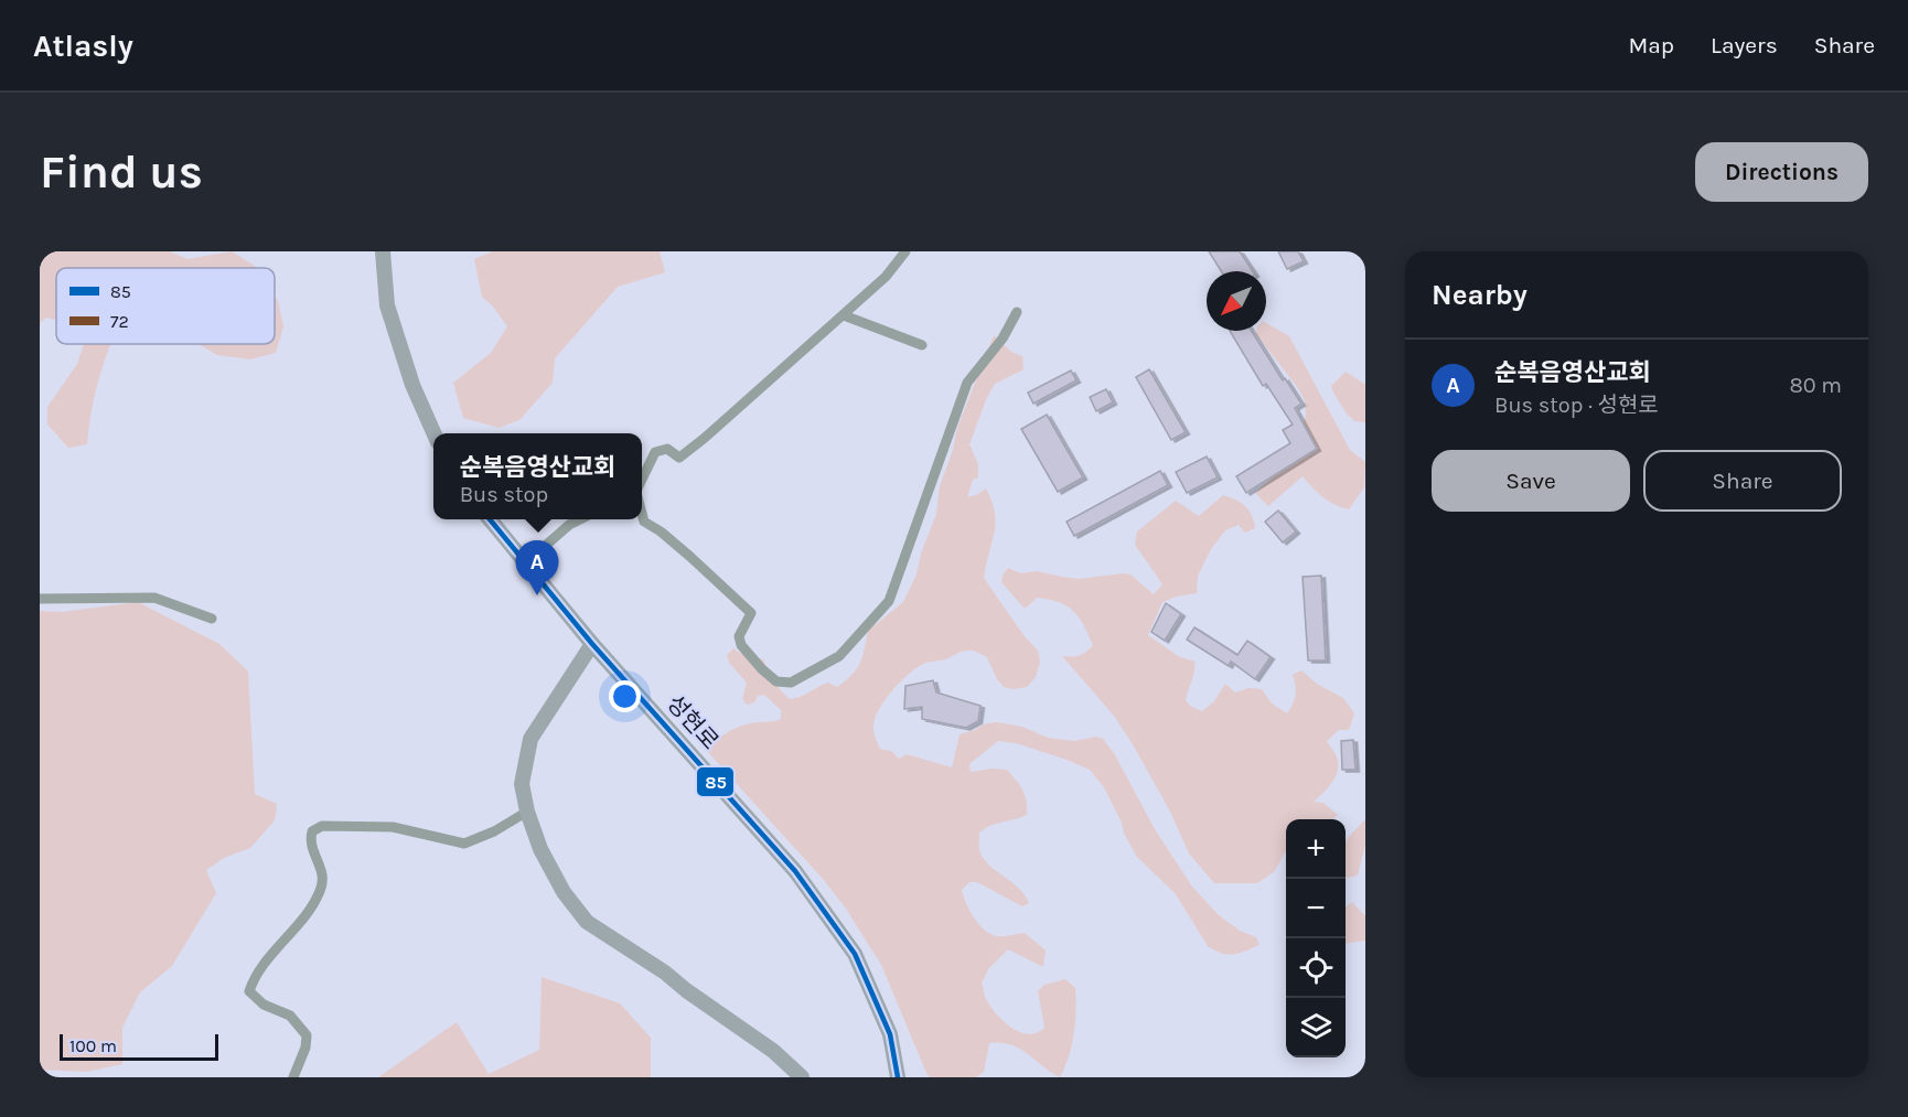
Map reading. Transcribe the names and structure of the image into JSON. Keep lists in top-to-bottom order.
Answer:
{
  "streets": {
    "main road": ["성현로"]
  },
  "lines": ["transit line 85"],
  "legend": ["85", "72"],
  "scale_bar": "100 m",
  "north": "bottom left",
  "page": {
    "header": "Atlasly",
    "nav": ["Map", "Layers", "Share"],
    "buttons": [
      "Directions",
      ["Save", "Share"]
    ],
    "title": "Find us",
    "heading": "Nearby",
    "list": [
      {
        "mark": "A",
        "name": "순복음영산교회",
        "note": "Bus stop · 성현로",
        "value": "80 m"
      }
    ],
    "popup": ["순복음영산교회", "Bus stop"],
    "pins": "A",
    "map_buttons": ["+", "−"],
    "scale": "100 m"
  }
}
